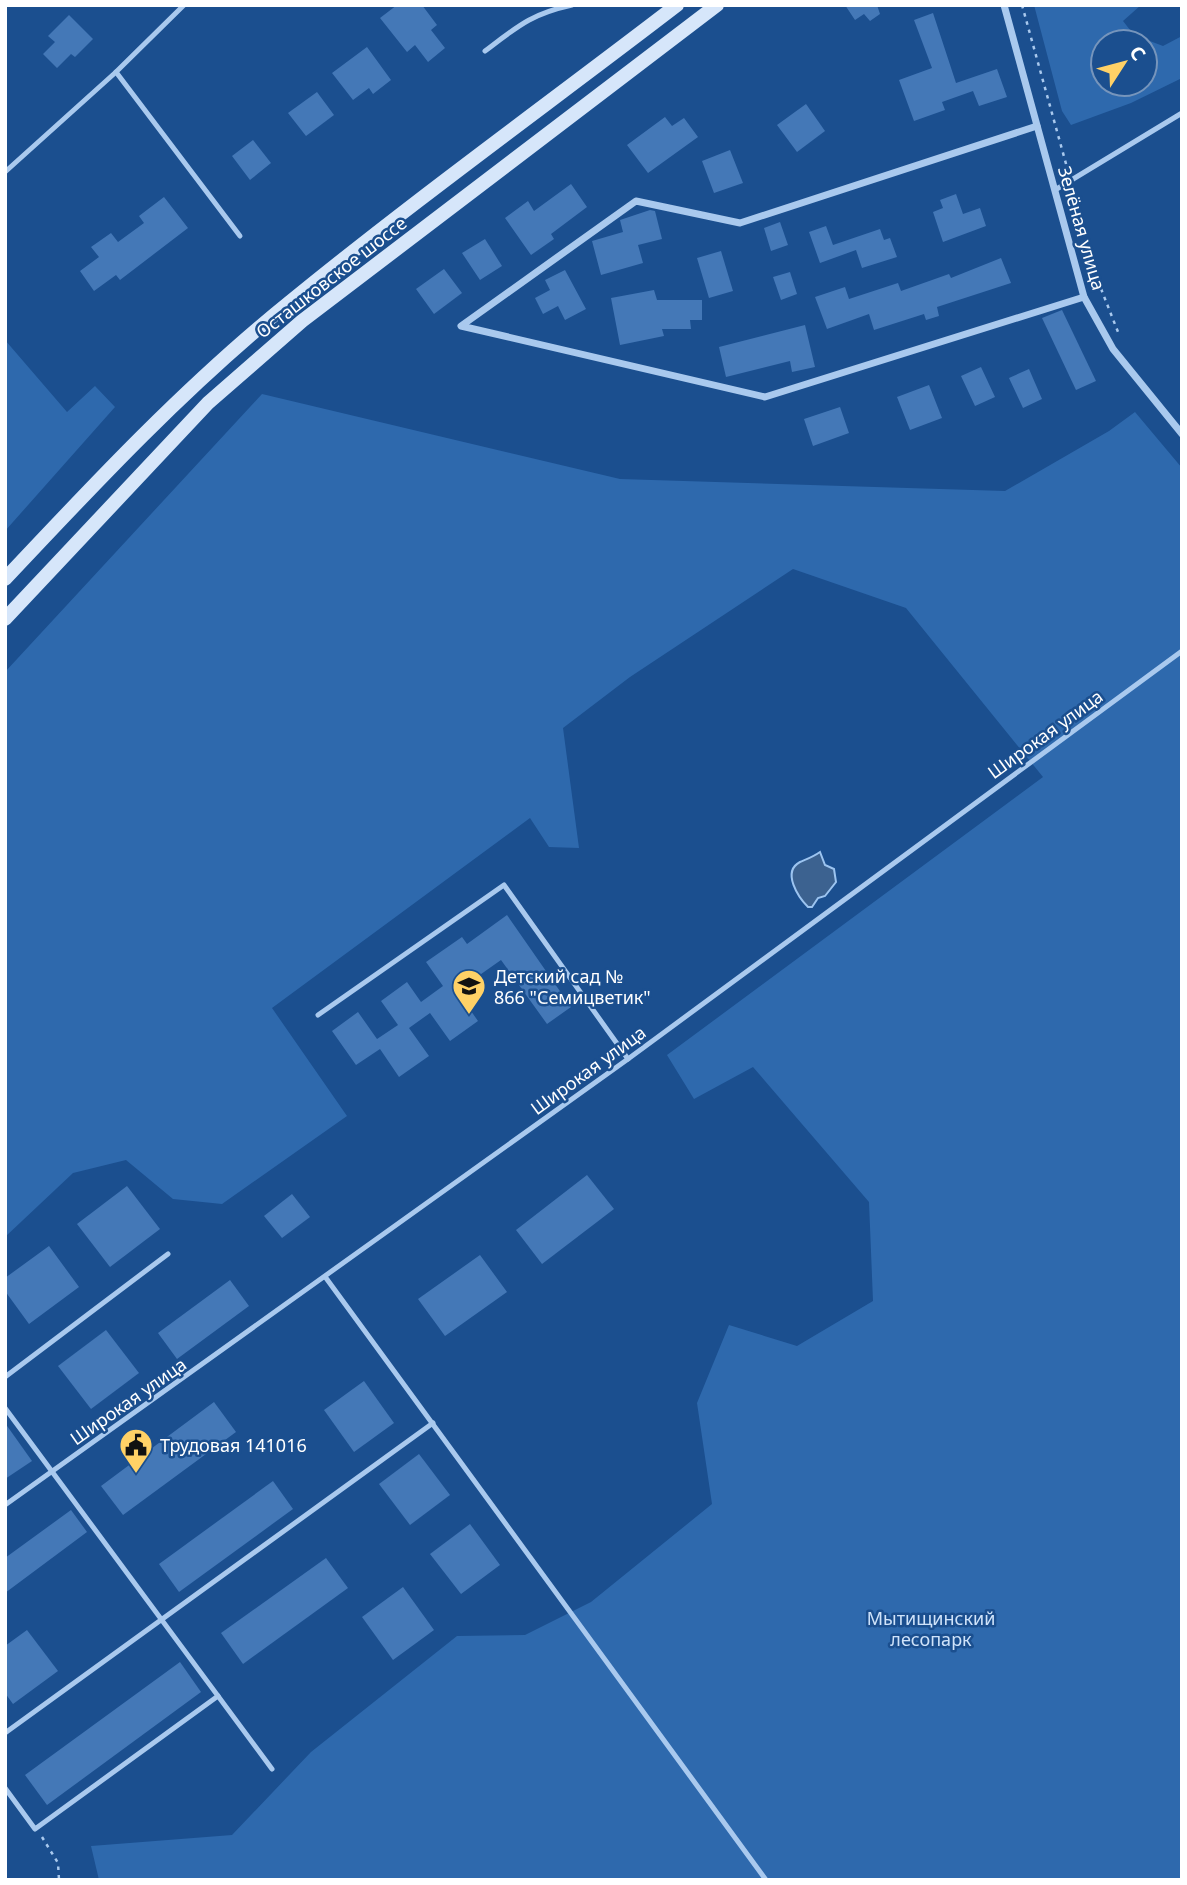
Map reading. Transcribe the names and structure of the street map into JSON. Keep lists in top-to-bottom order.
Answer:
{
  "streets": {
    "main road": ["Осташковское шоссе"],
    "street": ["Зелёная улица"],
    "lane": ["Широкая улица"]
  },
  "parks": ["Мытищинский лесопарк"],
  "places": {
    "school or university": ["Детский сад № 866 \"Семицветик\""],
    "public building": ["Трудовая 141016"]
  },
  "north": "top right"
}
